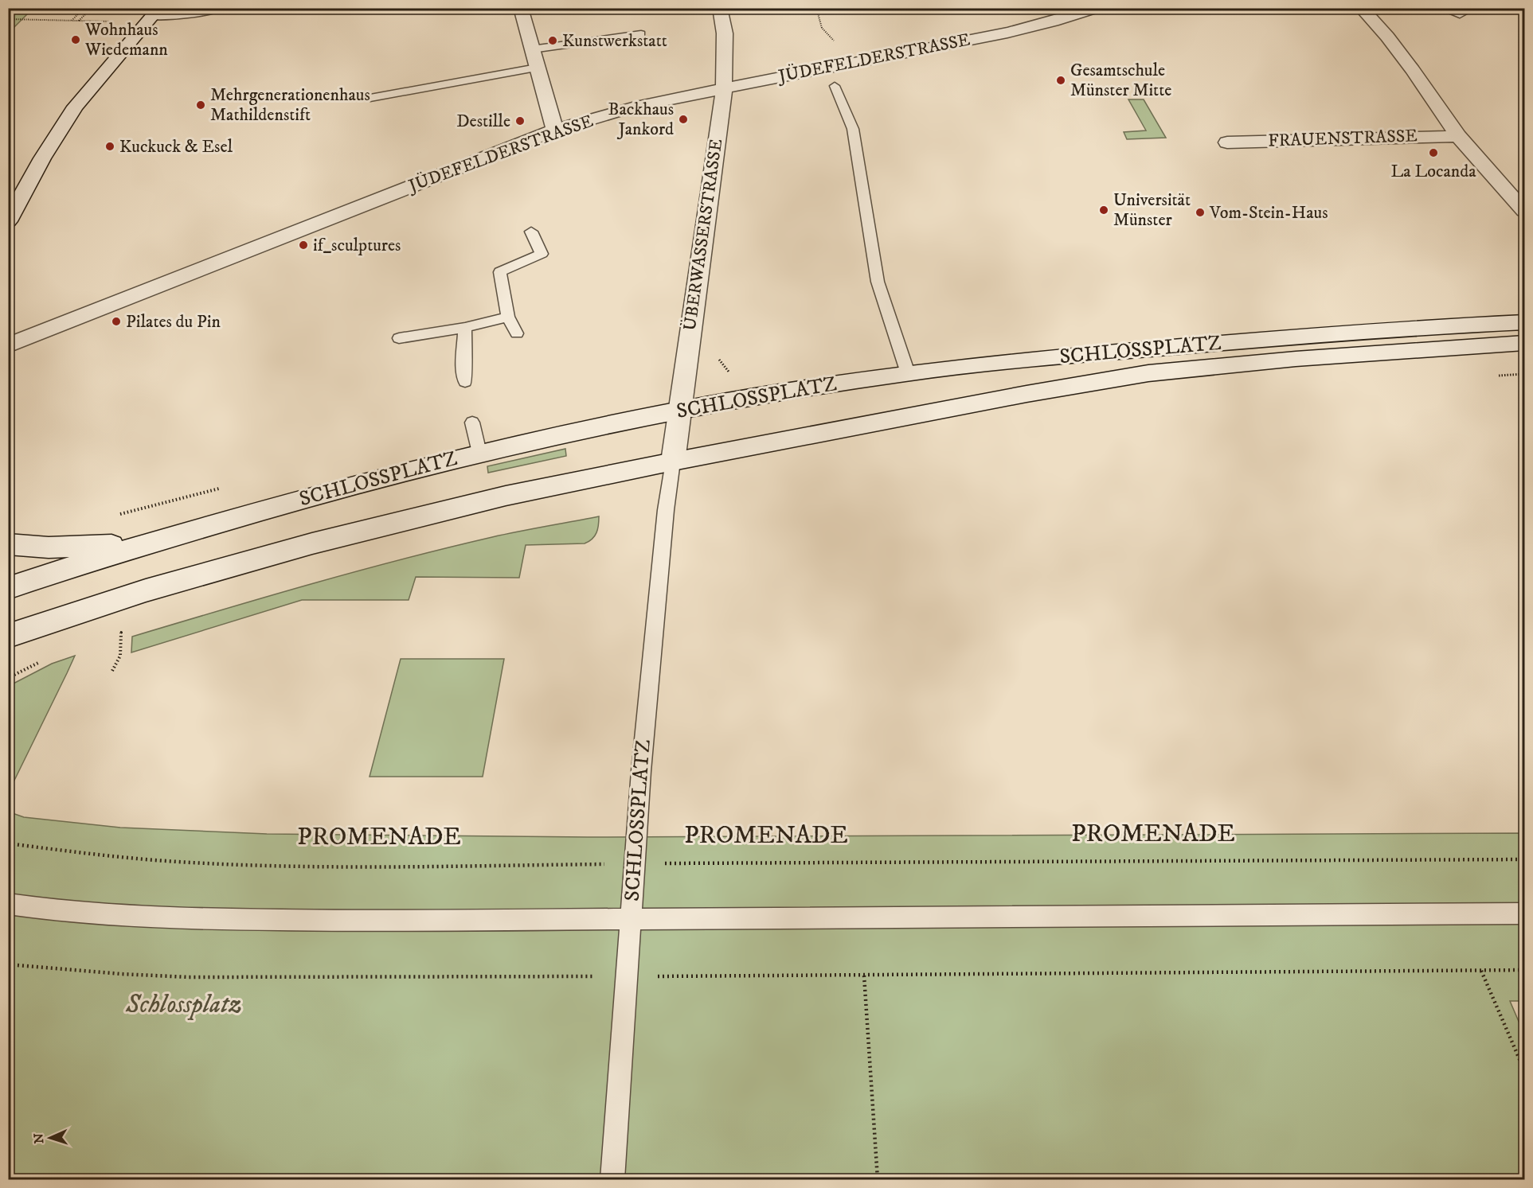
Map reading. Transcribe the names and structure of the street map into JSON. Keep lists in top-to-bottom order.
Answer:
{
  "streets": {
    "street": [
      "JÜDEFELDERSTRASSE",
      "FRAUENSTRASSE",
      "ÜBERWASSERSTRASSE",
      "SCHLOSSPLATZ"
    ],
    "path": ["PROMENADE"]
  },
  "crossings": [
    ["JÜDEFELDERSTRASSE", "ÜBERWASSERSTRASSE"],
    ["ÜBERWASSERSTRASSE", "SCHLOSSPLATZ"],
    ["SCHLOSSPLATZ", "PROMENADE"]
  ],
  "parks": ["Schlossplatz"],
  "places": [
    "Wohnhaus Wiedemann",
    "Kunstwerkstatt",
    "Gesamtschule Münster Mitte",
    "Mehrgenerationenhaus Mathildenstift",
    "Backhaus Jankord",
    "Destille",
    "Kuckuck & Esel",
    "La Locanda",
    "Universität Münster",
    "Vom-Stein-Haus",
    "if_sculptures",
    "Pilates du Pin"
  ],
  "north": "left"
}
